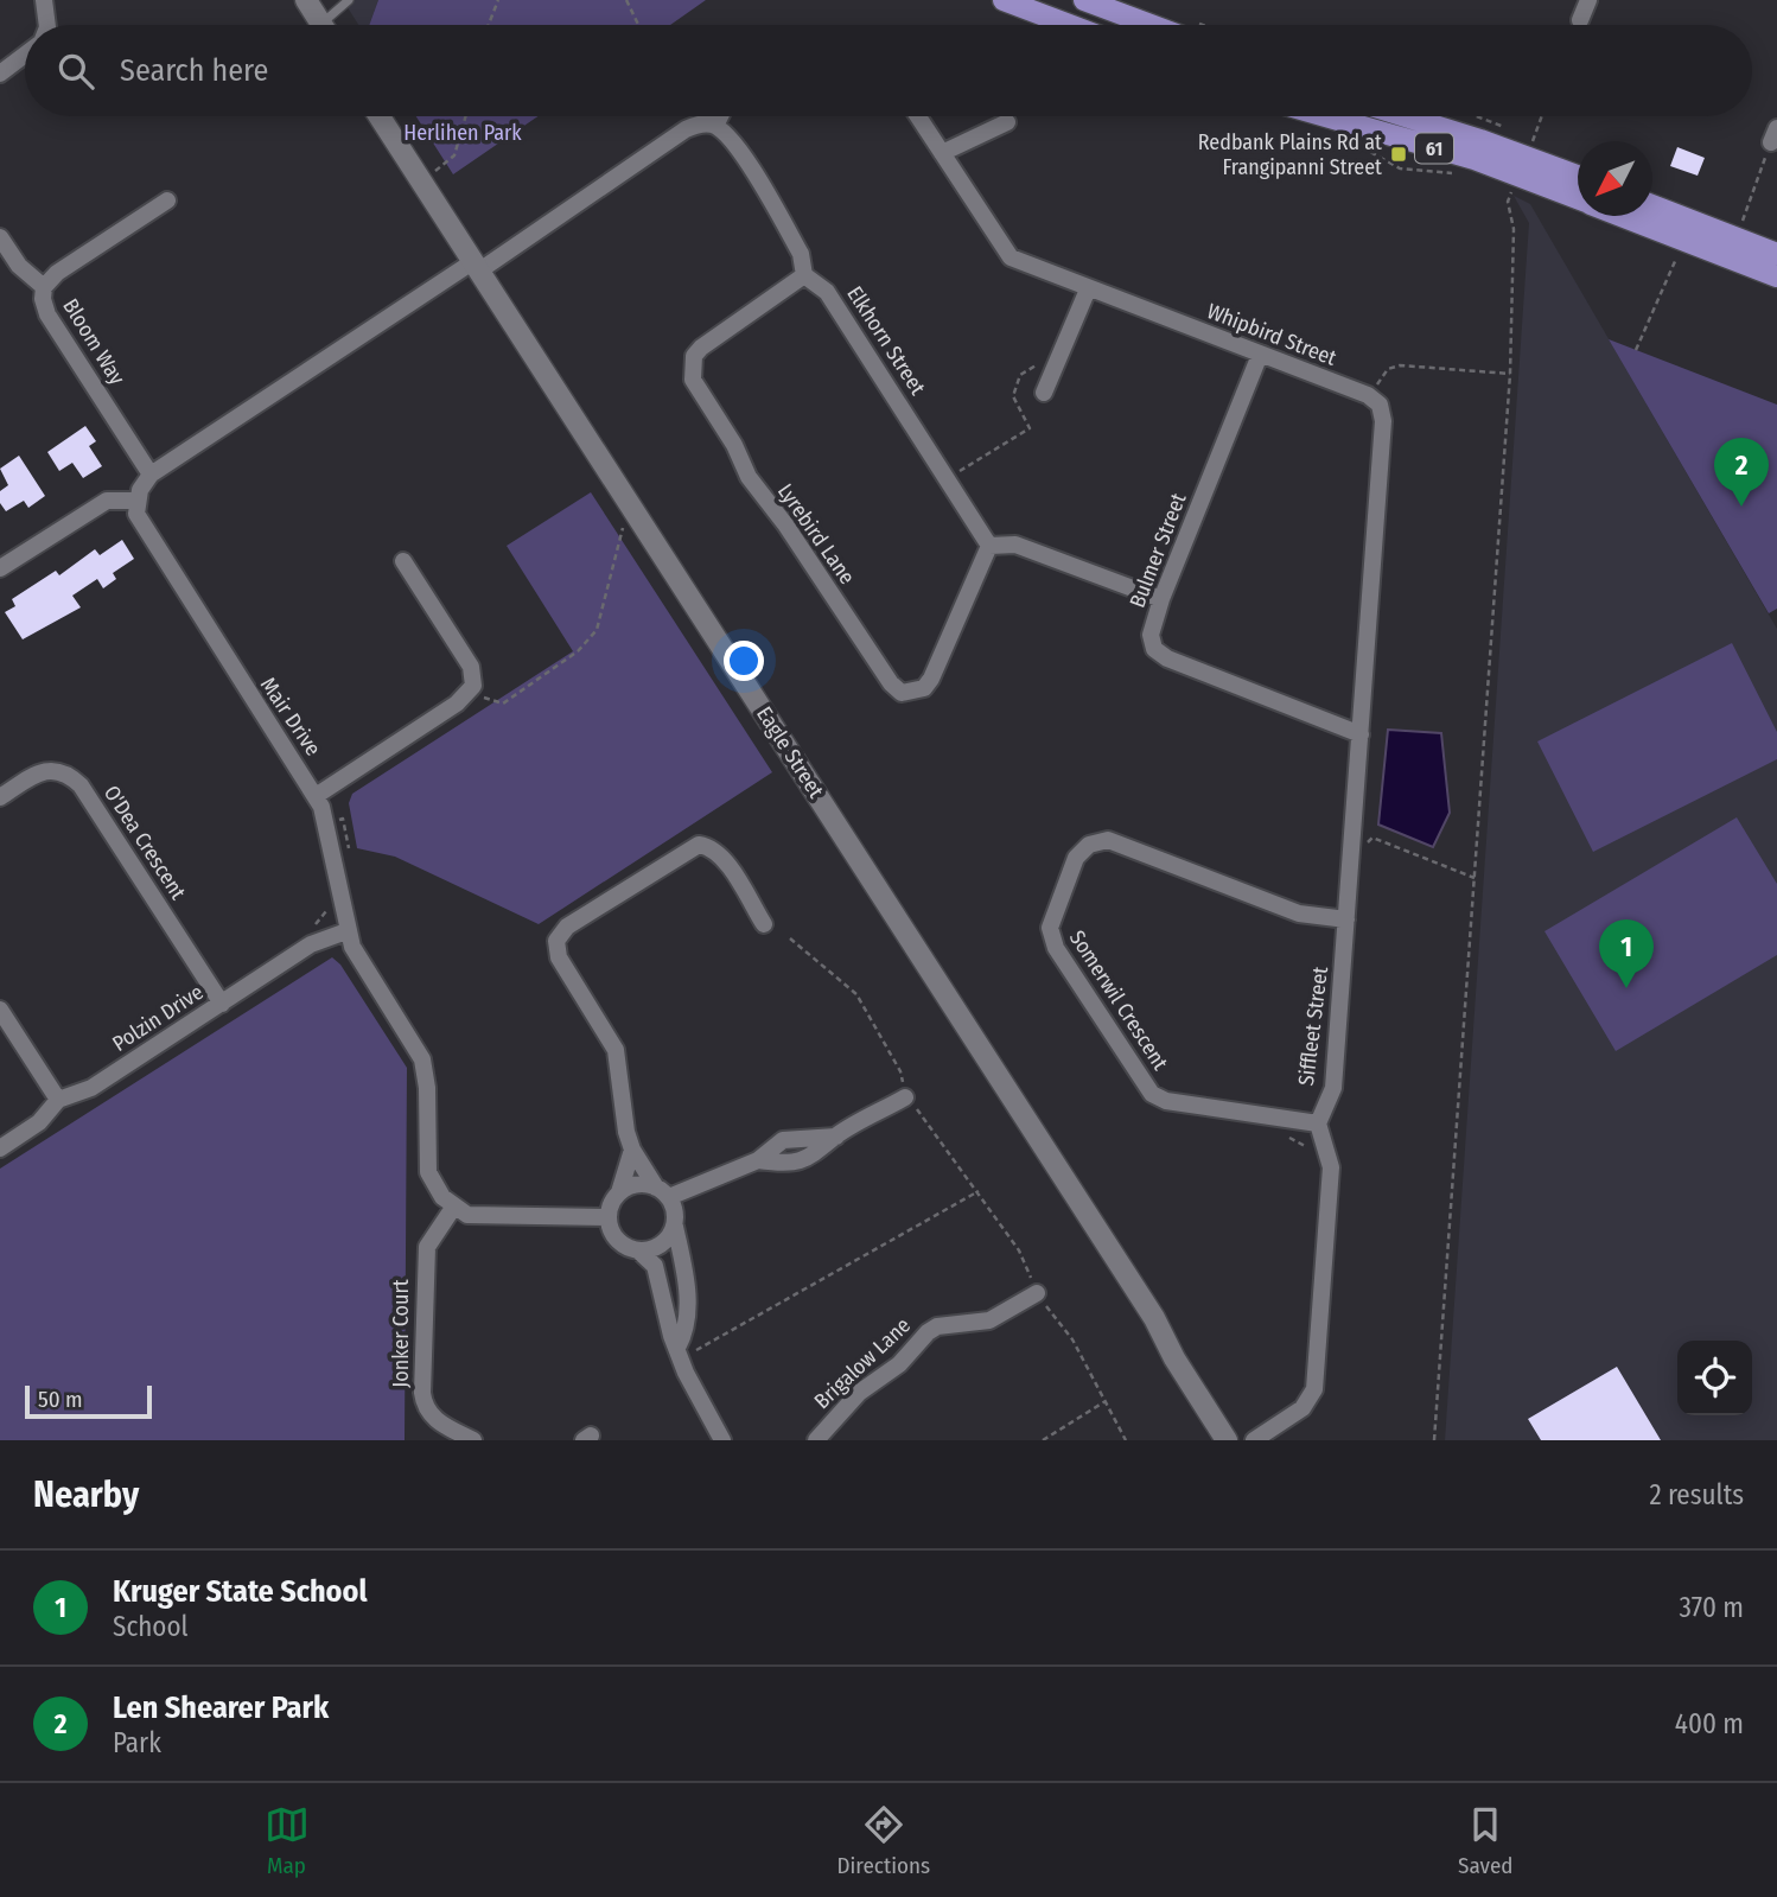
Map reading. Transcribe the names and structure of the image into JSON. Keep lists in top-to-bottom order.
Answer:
{
  "streets": {
    "main road": ["61"],
    "street": [
      "Whipbird Street",
      "Elkhorn Street",
      "Bloom Way",
      "Lyrebird Lane",
      "Bulmer Street",
      "Mair Drive",
      "Eagle Street",
      "O'Dea Crescent",
      "Somerwil Crescent",
      "Polzin Drive",
      "Siffleet Street",
      "Jonker Court",
      "Brigalow Lane"
    ]
  },
  "crossings": [
    ["Whipbird Street", "Bulmer Street"],
    ["Whipbird Street", "Siffleet Street"],
    ["Elkhorn Street", "Lyrebird Lane"],
    ["Bulmer Street", "Siffleet Street"],
    ["Mair Drive", "Polzin Drive"],
    ["Mair Drive", "Jonker Court"],
    ["O'Dea Crescent", "Polzin Drive"],
    ["Somerwil Crescent", "Siffleet Street"]
  ],
  "parks": ["Herlihen Park"],
  "places": {
    "transit": ["Redbank Plains Rd at Frangipanni Street"]
  },
  "scale_bar": "50 m",
  "north": "bottom left",
  "page": {
    "search": "Search here",
    "pins": ["2", "1"],
    "scale": "50 m",
    "heading": ["Nearby", "2 results"],
    "list": [
      {
        "mark": "1",
        "name": "Kruger State School",
        "note": "School",
        "value": "370 m"
      },
      {
        "mark": "2",
        "name": "Len Shearer Park",
        "note": "Park",
        "value": "400 m"
      }
    ],
    "nav": ["Map", "Directions", "Saved"]
  }
}
